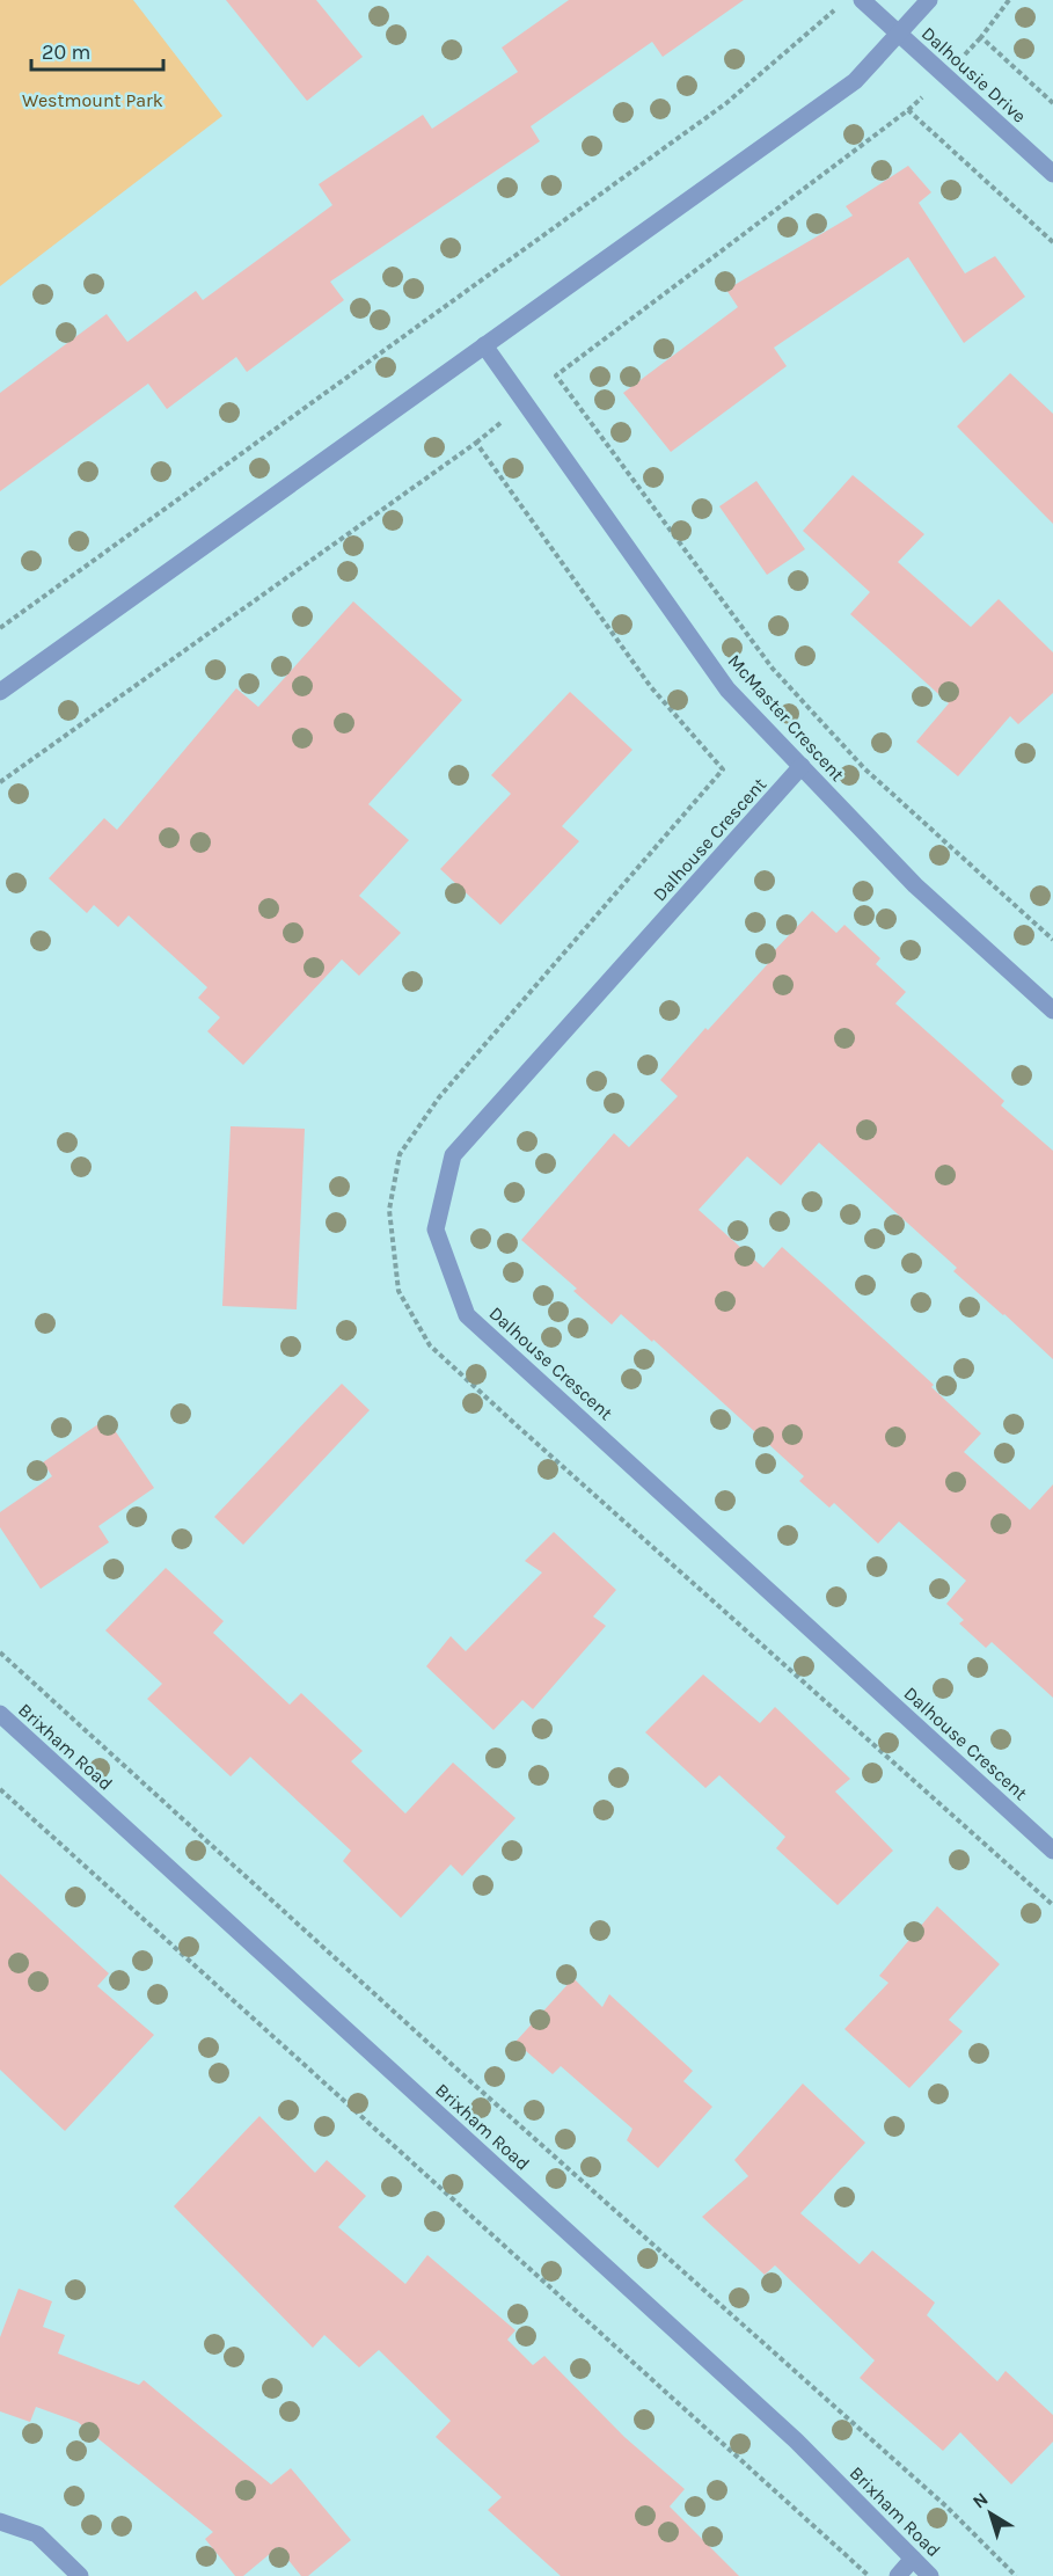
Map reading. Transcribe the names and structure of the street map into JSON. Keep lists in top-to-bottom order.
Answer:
{
  "streets": {
    "street": [
      "Dalhousie Drive",
      "McMaster Crescent",
      "Dalhouse Crescent",
      "Brixham Road"
    ]
  },
  "crossings": [
    ["McMaster Crescent", "Dalhouse Crescent"]
  ],
  "parks": ["Westmount Park"],
  "scale_bar": "20 m",
  "north": "top left"
}
